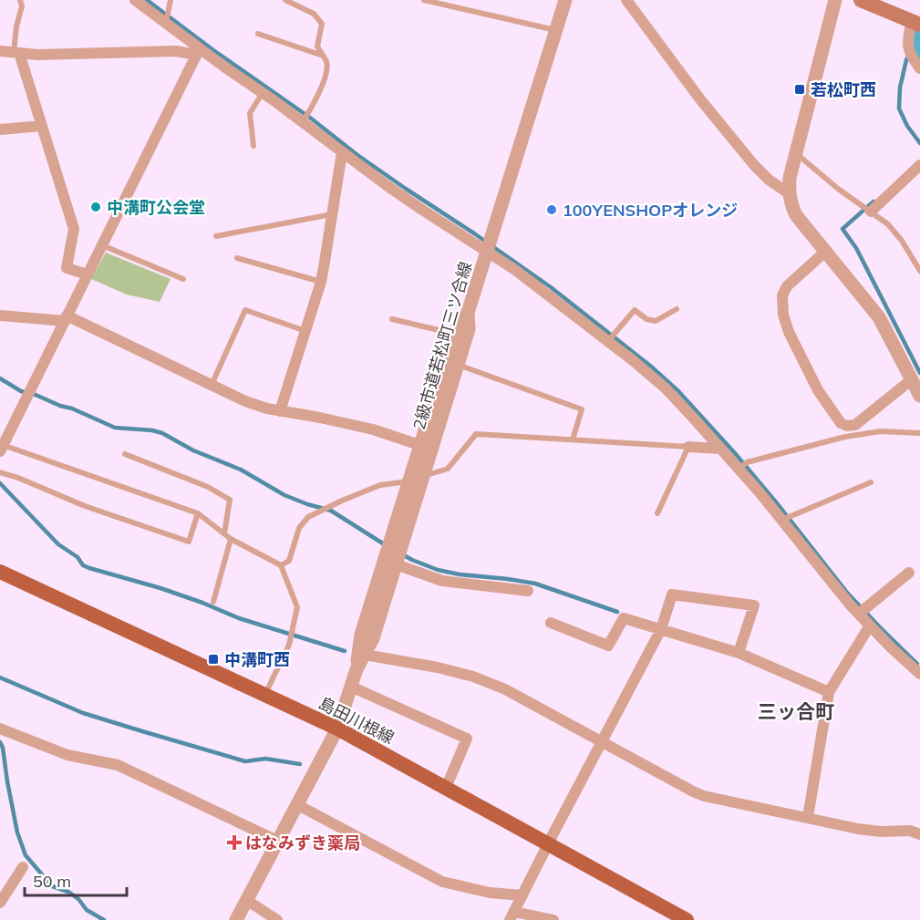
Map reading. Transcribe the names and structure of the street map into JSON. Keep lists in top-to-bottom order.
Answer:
{
  "streets": {
    "main road": ["島田川根線"],
    "street": ["2級市道若松町三ツ合線"]
  },
  "crossings": [
    ["2級市道若松町三ツ合線", "島田川根線"]
  ],
  "districts": ["三ッ合町"],
  "places": {
    "transit": ["若松町西", "中溝町西"],
    "other": ["中溝町公会堂", "100YENSHOPオレンジ"],
    "health": ["はなみずき薬局"]
  },
  "scale_bar": "50 m"
}
